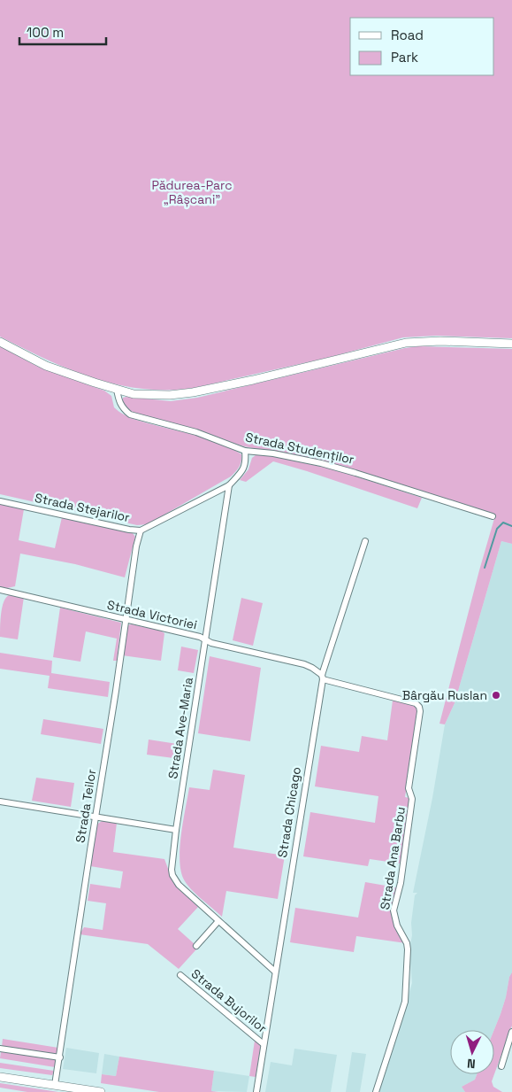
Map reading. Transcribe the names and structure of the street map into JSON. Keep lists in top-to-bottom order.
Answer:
{
  "streets": {
    "street": [
      "Strada Studenților",
      "Strada Stejarilor",
      "Strada Victoriei",
      "Strada Ave-Maria",
      "Strada Teilor",
      "Strada Chicago",
      "Strada Ana Barbu",
      "Strada Bujorilor"
    ]
  },
  "crossings": [
    ["Strada Stejarilor", "Strada Ave-Maria"],
    ["Strada Stejarilor", "Strada Teilor"],
    ["Strada Victoriei", "Strada Ave-Maria"],
    ["Strada Victoriei", "Strada Teilor"],
    ["Strada Victoriei", "Strada Chicago"],
    ["Strada Victoriei", "Strada Ana Barbu"],
    ["Strada Ave-Maria", "Strada Chicago"],
    ["Strada Chicago", "Strada Bujorilor"]
  ],
  "parks": ["Pădurea-Parc „Râșcani”"],
  "places": ["Bârgău Ruslan"],
  "legend": ["Road", "Park"],
  "scale_bar": "100 m",
  "north": "bottom"
}
